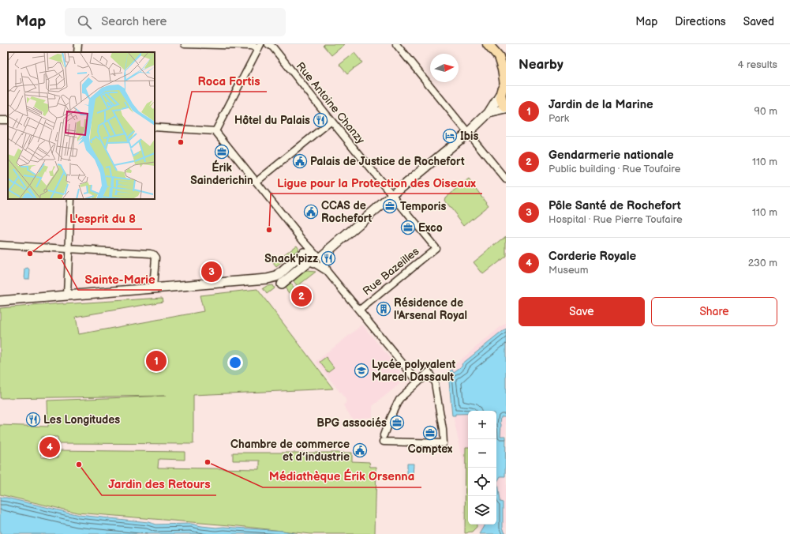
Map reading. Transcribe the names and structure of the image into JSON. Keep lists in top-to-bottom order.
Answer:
{
  "streets": {
    "street": ["Rue Antoine Chanzy", "Rue Bazeilles"]
  },
  "crossings": [
    ["Rue Antoine Chanzy", "Rue Bazeilles"]
  ],
  "places": {
    "restaurant": ["Hôtel du Palais", "Snack'pizz", "Les Longitudes"],
    "hotel": ["Ibis"],
    "other": [
      "Roca Fortis",
      "Ligue pour la Protection des Oiseaux",
      "L'esprit du 8",
      "Sainte-Marie",
      "Médiathèque Érik Orsenna",
      "Jardin des Retours"
    ],
    "office": [
      "Érik Sainderichin",
      "Temporis",
      "Exco",
      "BPG associés",
      "Comptex"
    ],
    "public building": ["Palais de Justice de Rochefort", "CCAS de Rochefort", "Chambre de commerce et d’industrie"],
    "building": ["Résidence de l'Arsenal Royal"],
    "school or university": ["Lycée polyvalent Marcel Dassault"]
  },
  "north": "right",
  "page": {
    "header": "Map",
    "search": "Search here",
    "nav": ["Map", "Directions", "Saved"],
    "heading": ["Nearby", "4 results"],
    "list": [
      {
        "mark": "1",
        "name": "Jardin de la Marine",
        "note": "Park",
        "value": "90 m"
      },
      {
        "mark": "2",
        "name": "Gendarmerie nationale",
        "note": "Public building · Rue Toufaire",
        "value": "110 m"
      },
      {
        "mark": "3",
        "name": "Pôle Santé de Rochefort",
        "note": "Hospital · Rue Pierre Toufaire",
        "value": "110 m"
      },
      {
        "mark": "4",
        "name": "Corderie Royale",
        "note": "Museum",
        "value": "230 m"
      }
    ],
    "pins": [
      "3",
      "2",
      "1",
      "4"
    ],
    "buttons": ["Save", "Share"],
    "map_buttons": ["+", "−"]
  }
}
